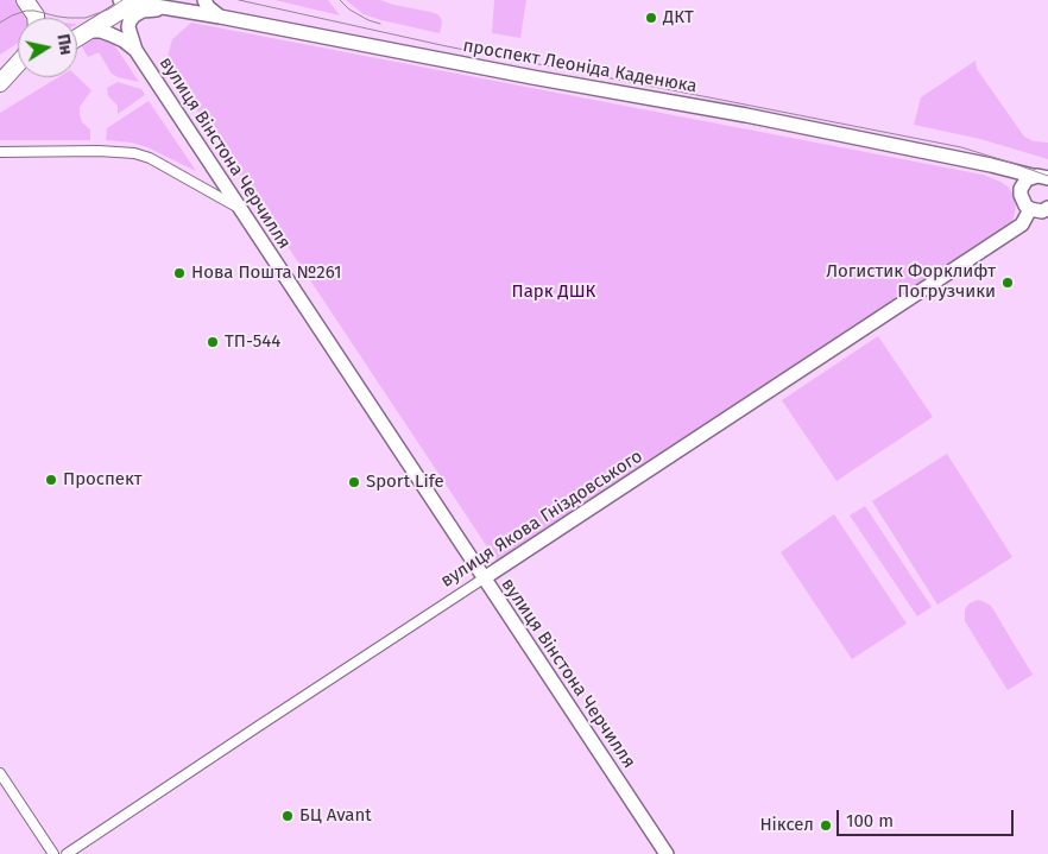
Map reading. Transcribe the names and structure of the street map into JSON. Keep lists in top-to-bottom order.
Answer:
{
  "streets": {
    "street": ["проспект Леоніда Каденюка", "вулиця Вінстона Черчилля", "вулиця Якова Гніздовського"]
  },
  "crossings": [
    ["вулиця Вінстона Черчилля", "вулиця Якова Гніздовського"]
  ],
  "parks": ["Парк ДШК"],
  "places": [
    "ДКТ",
    "Нова Пошта №261",
    "Логистик Форклифт Погрузчики",
    "ТП-544",
    "Проспект",
    "Sport Life",
    "БЦ Avant",
    "Ніксел"
  ],
  "scale_bar": "100 m",
  "north": "right"
}
